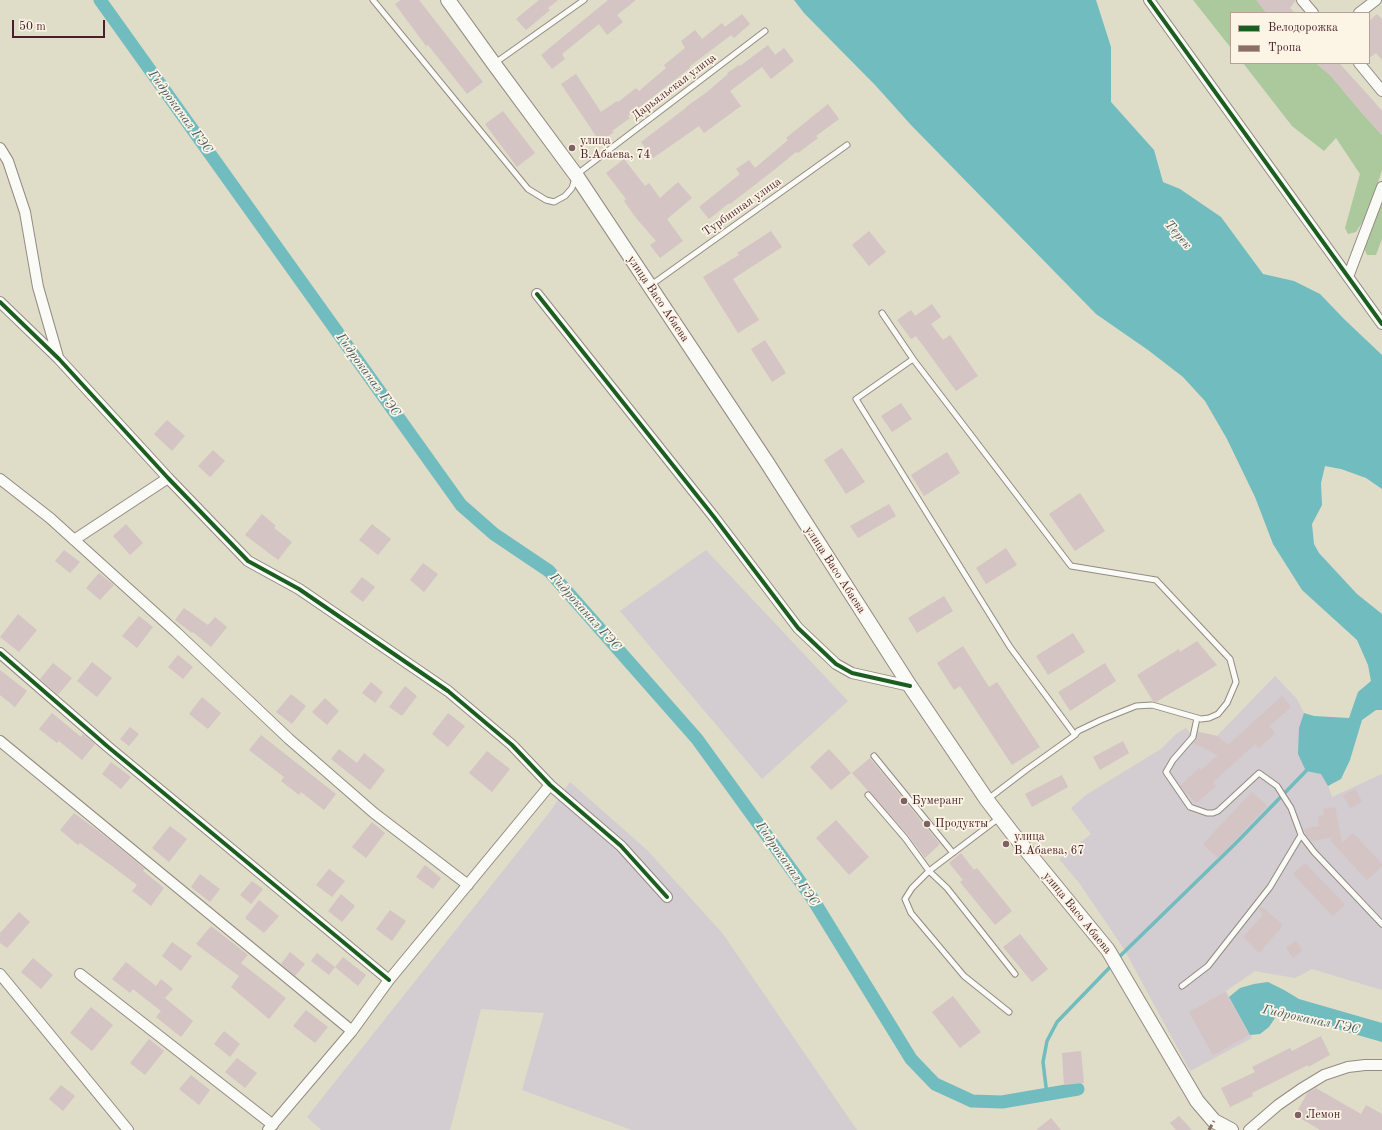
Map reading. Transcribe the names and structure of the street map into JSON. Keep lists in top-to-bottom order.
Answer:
{
  "streets": {
    "main road": ["улица Васо Абаева"],
    "lane": ["Дарьяльская улица", "Турбинная улица"]
  },
  "crossings": [
    ["Дарьяльская улица", "улица Васо Абаева"],
    ["Турбинная улица", "улица Васо Абаева"]
  ],
  "water": ["Гидроканал ГЭС", "Терек"],
  "places": [
    "улица В.Абаева, 74",
    "Бумеранг",
    "Продукты",
    "улица В.Абаева, 67",
    "Лемон"
  ],
  "legend": ["Велодорожка", "Тропа"],
  "scale_bar": "50 m"
}
